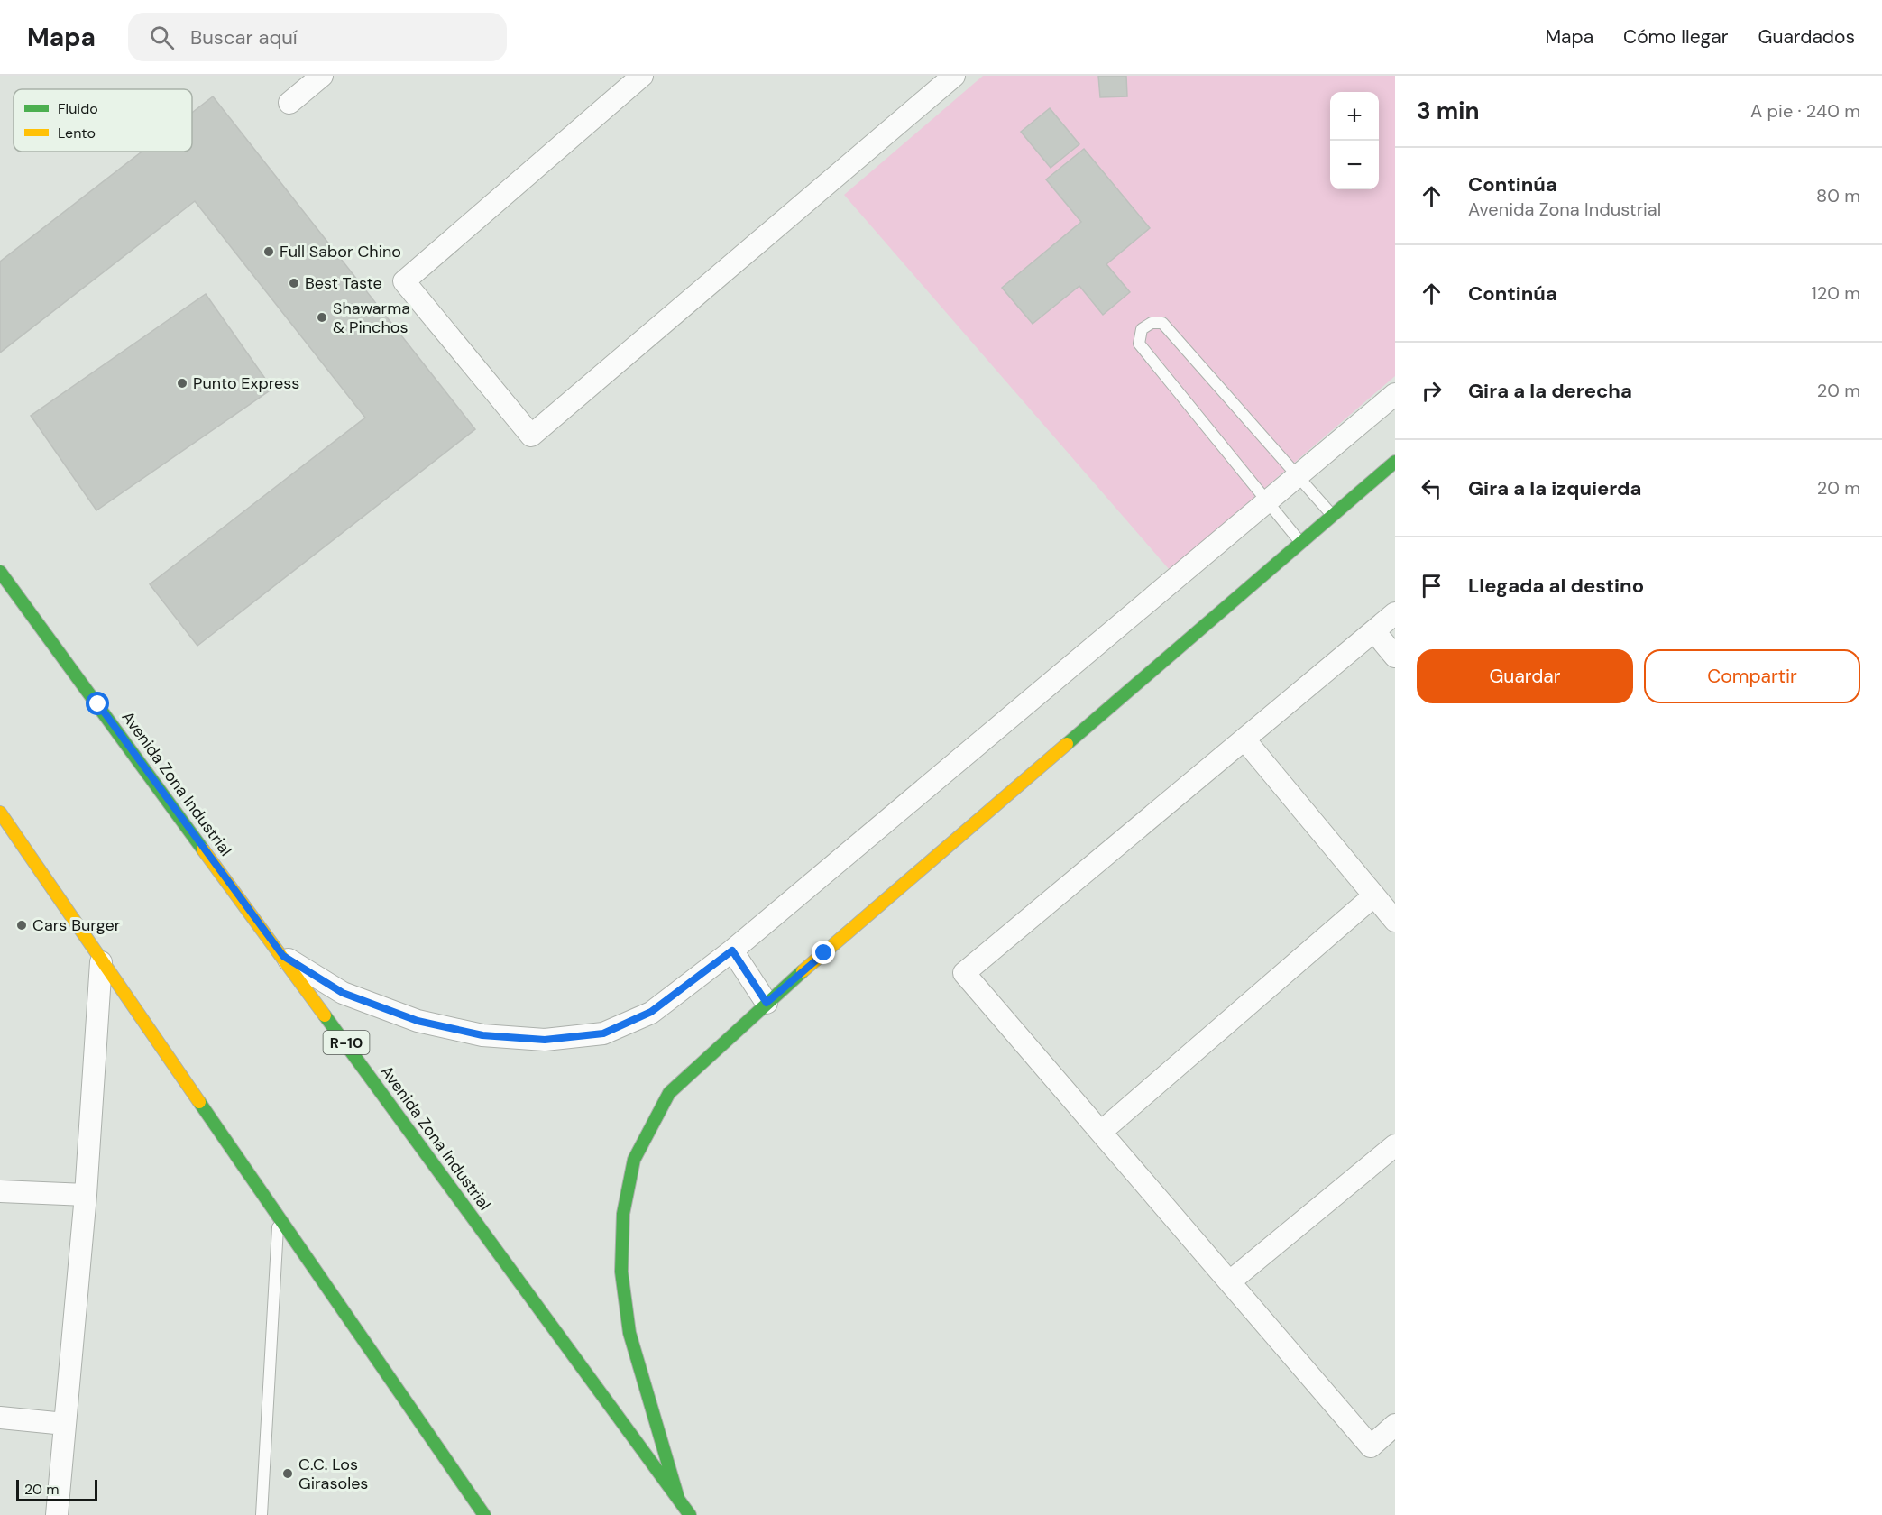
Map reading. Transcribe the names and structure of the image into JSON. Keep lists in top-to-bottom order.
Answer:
{
  "streets": {
    "main road": ["Avenida Zona Industrial", "R-10"]
  },
  "places": [
    "Full Sabor Chino",
    "Best Taste",
    "Shawarma & Pinchos",
    "Punto Express",
    "Cars Burger",
    "C.C. Los Girasoles"
  ],
  "legend": ["Fluido", "Lento"],
  "scale_bar": "20 m",
  "page": {
    "header": "Mapa",
    "search": "Buscar aquí",
    "nav": ["Mapa", "Cómo llegar", "Guardados"],
    "heading": ["3 min", "A pie · 240 m"],
    "map_buttons": ["+", "−"],
    "list": [
      ["Continúa", "Avenida Zona Industrial", "80 m"],
      ["Continúa", "120 m"],
      ["Gira a la derecha", "20 m"],
      ["Gira a la izquierda", "20 m"],
      "Llegada al destino"
    ],
    "buttons": ["Guardar", "Compartir"],
    "scale": "20 m"
  }
}
